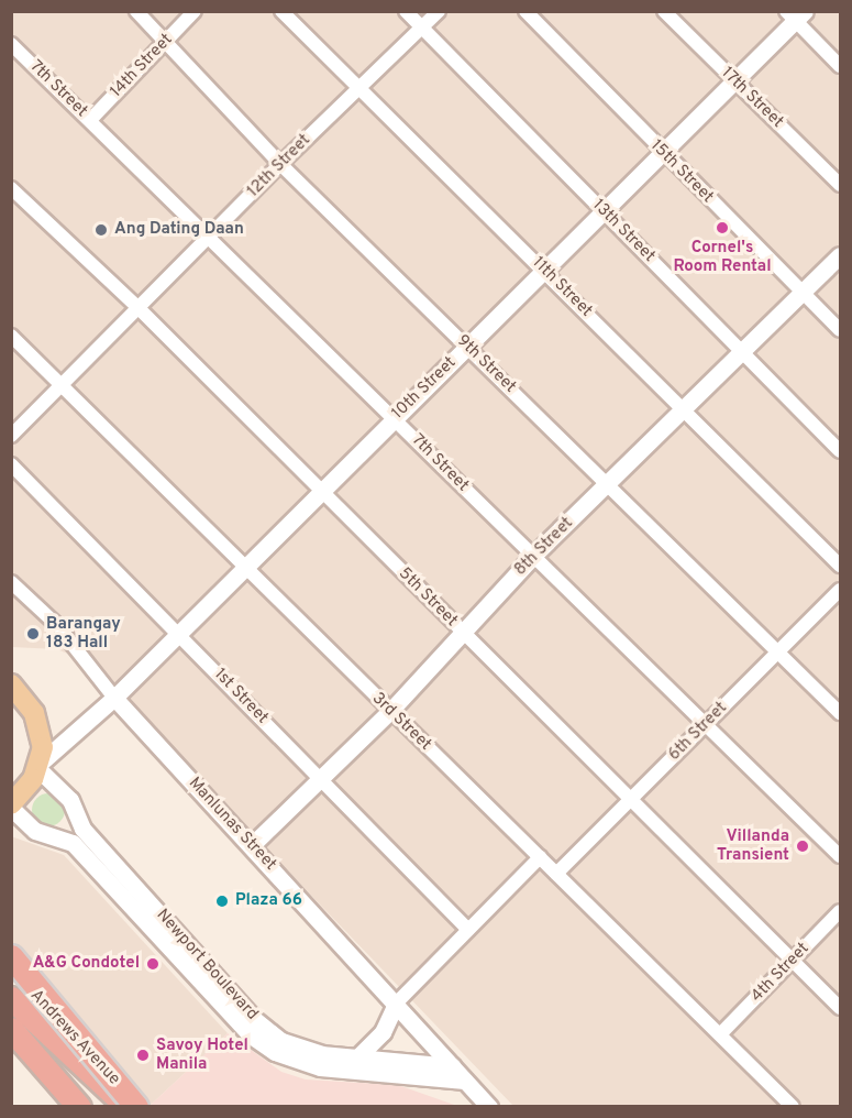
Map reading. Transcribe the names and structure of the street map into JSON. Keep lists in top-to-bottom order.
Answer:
{
  "streets": {
    "main road": ["Andrews Avenue"],
    "street": [
      "14th Street",
      "7th Street",
      "17th Street",
      "12th Street",
      "15th Street",
      "13th Street",
      "11th Street",
      "9th Street",
      "10th Street",
      "8th Street",
      "5th Street",
      "1st Street",
      "3rd Street",
      "6th Street",
      "Manlunas Street",
      "Newport Boulevard",
      "4th Street"
    ]
  },
  "crossings": [
    ["14th Street", "7th Street"],
    ["14th Street", "9th Street"],
    ["7th Street", "12th Street"],
    ["7th Street", "10th Street"],
    ["7th Street", "8th Street"],
    ["7th Street", "6th Street"],
    ["17th Street", "10th Street"],
    ["12th Street", "13th Street"],
    ["12th Street", "11th Street"],
    ["12th Street", "9th Street"],
    ["12th Street", "5th Street"],
    ["12th Street", "3rd Street"],
    ["15th Street", "10th Street"],
    ["15th Street", "8th Street"],
    ["13th Street", "10th Street"],
    ["13th Street", "8th Street"],
    ["11th Street", "10th Street"],
    ["11th Street", "8th Street"],
    ["9th Street", "10th Street"],
    ["9th Street", "8th Street"],
    ["9th Street", "6th Street"],
    ["10th Street", "5th Street"],
    ["10th Street", "1st Street"],
    ["10th Street", "3rd Street"],
    ["10th Street", "Manlunas Street"],
    ["10th Street", "Newport Boulevard"],
    ["8th Street", "5th Street"],
    ["8th Street", "1st Street"],
    ["8th Street", "3rd Street"],
    ["8th Street", "Manlunas Street"],
    ["5th Street", "6th Street"],
    ["5th Street", "4th Street"],
    ["3rd Street", "6th Street"],
    ["3rd Street", "4th Street"],
    ["Manlunas Street", "Newport Boulevard"]
  ],
  "places": [
    "Cornel's Room Rental",
    "Ang Dating Daan",
    "Barangay 183 Hall",
    "Villanda Transient",
    "Plaza 66",
    "A&G Condotel",
    "Savoy Hotel Manila"
  ]
}
